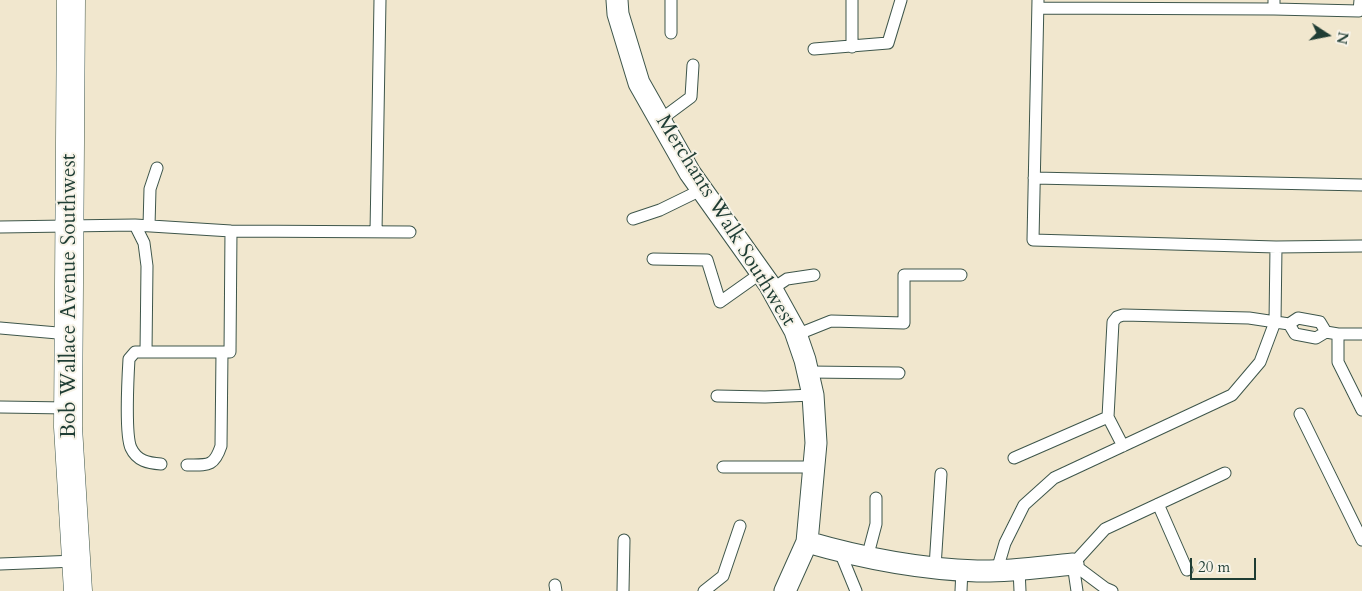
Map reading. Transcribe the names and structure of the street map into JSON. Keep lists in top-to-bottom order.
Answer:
{
  "streets": {
    "main road": ["Bob Wallace Avenue Southwest"],
    "street": ["Merchants Walk Southwest"]
  },
  "scale_bar": "20 m",
  "north": "right"
}
